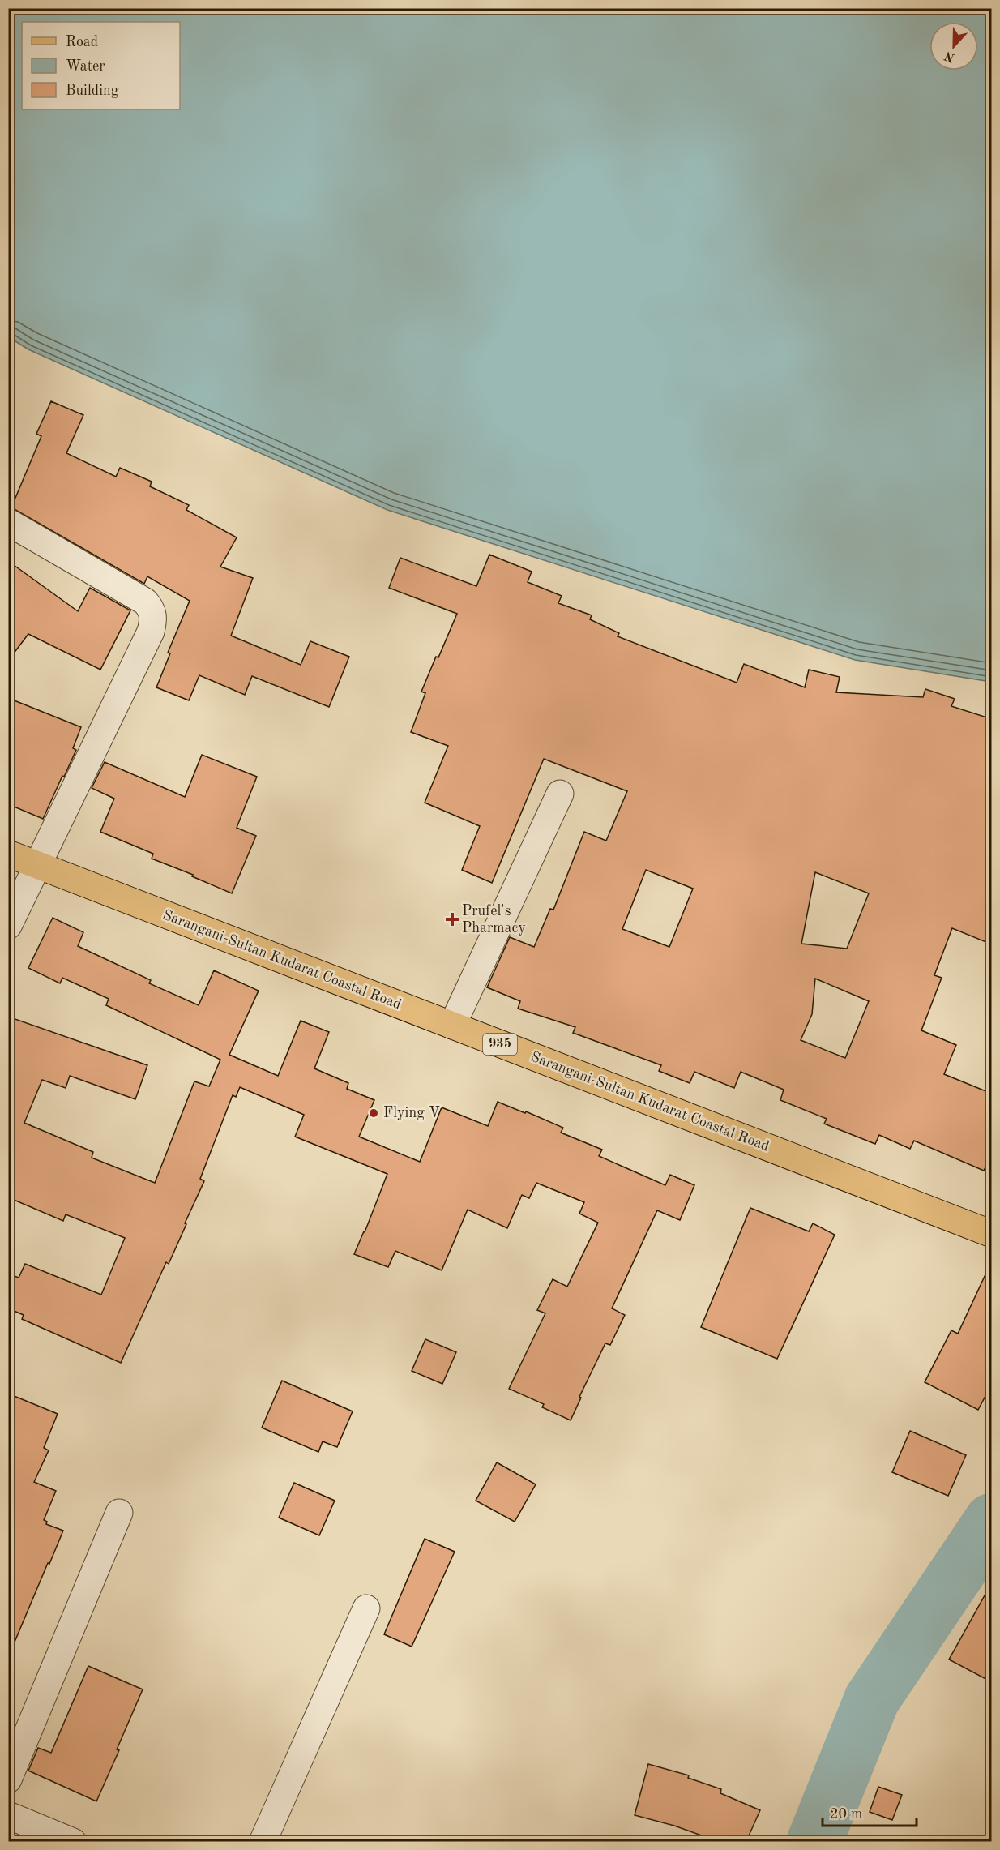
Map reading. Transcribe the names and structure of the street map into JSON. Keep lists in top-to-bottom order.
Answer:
{
  "streets": {
    "main road": ["Sarangani-Sultan Kudarat Coastal Road", "935"]
  },
  "places": {
    "health": ["Prufel's Pharmacy"],
    "other": ["Flying V"]
  },
  "legend": ["Road", "Water", "Building"],
  "scale_bar": "20 m",
  "north": "bottom"
}
